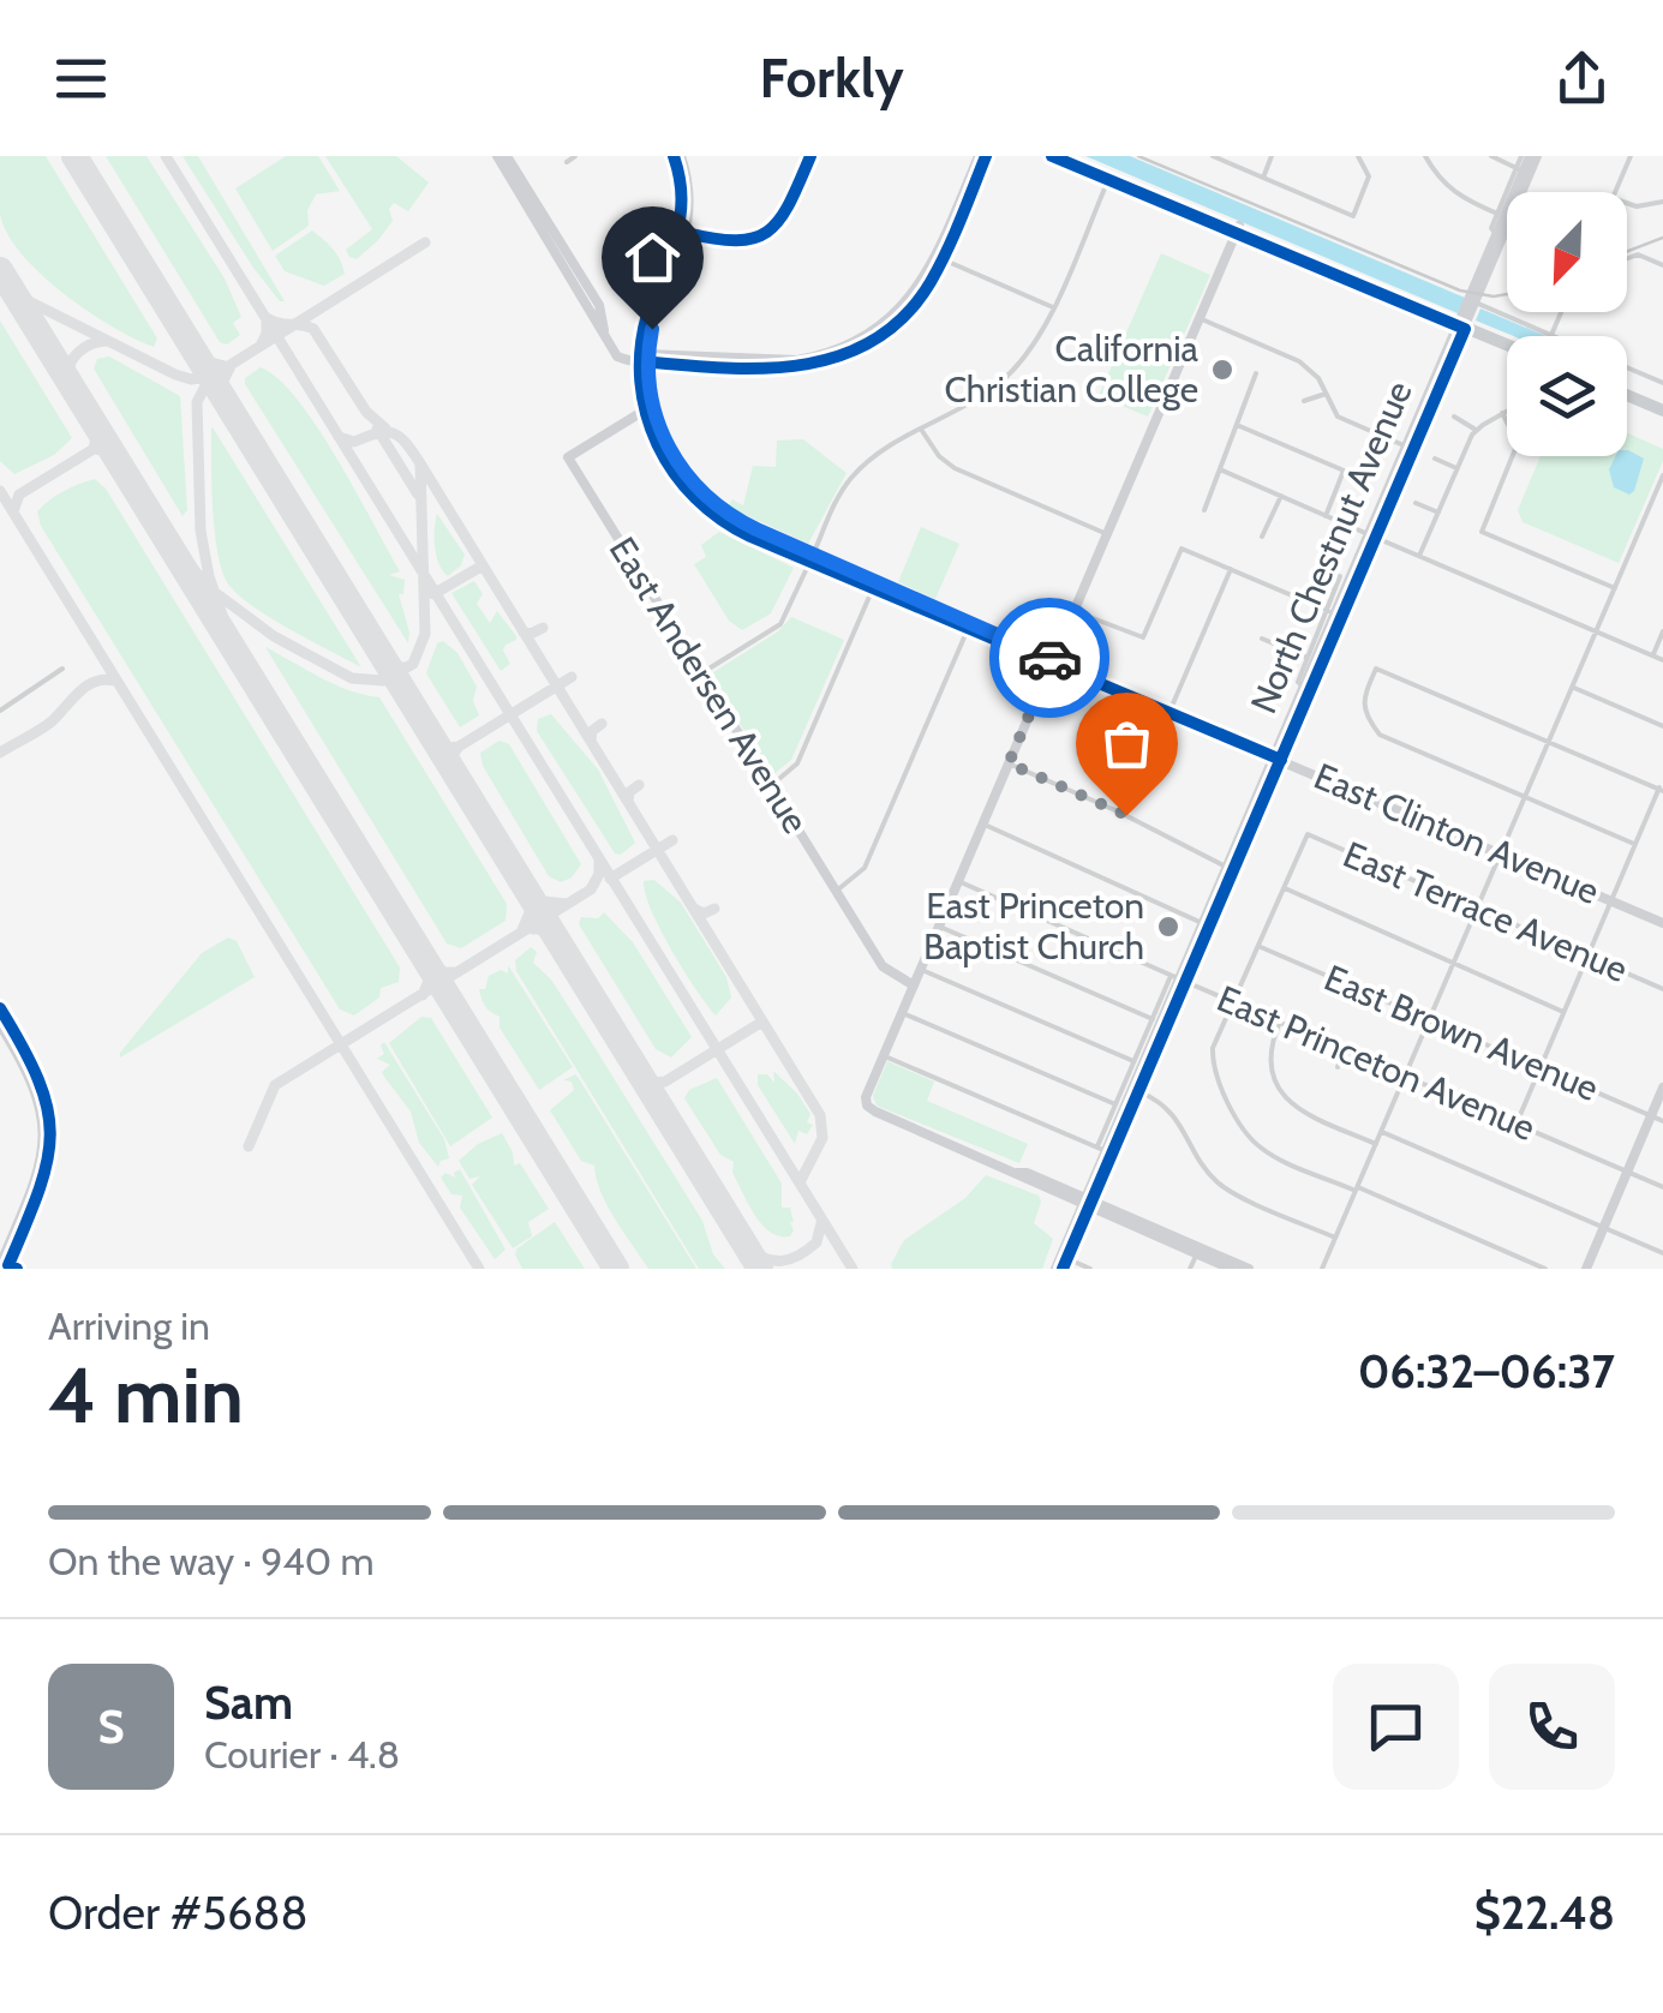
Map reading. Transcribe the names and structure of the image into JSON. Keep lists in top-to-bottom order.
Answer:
{
  "streets": {
    "main road": ["North Chestnut Avenue", "East Andersen Avenue", "East Clinton Avenue"],
    "street": ["East Terrace Avenue", "East Brown Avenue", "East Princeton Avenue"]
  },
  "crossings": [
    ["North Chestnut Avenue", "East Clinton Avenue"],
    ["North Chestnut Avenue", "East Princeton Avenue"]
  ],
  "places": ["California Christian College", "East Princeton Baptist Church"],
  "north": "bottom left",
  "page": {
    "header": "Forkly",
    "heading": ["4 min", "Arriving in", "06:32–06:37"],
    "panel": [
      "Sam",
      "Courier · 4.8",
      "Order #5688",
      "$22.48"
    ],
    "bar": "On the way · 940 m",
    "round": "S"
  }
}
